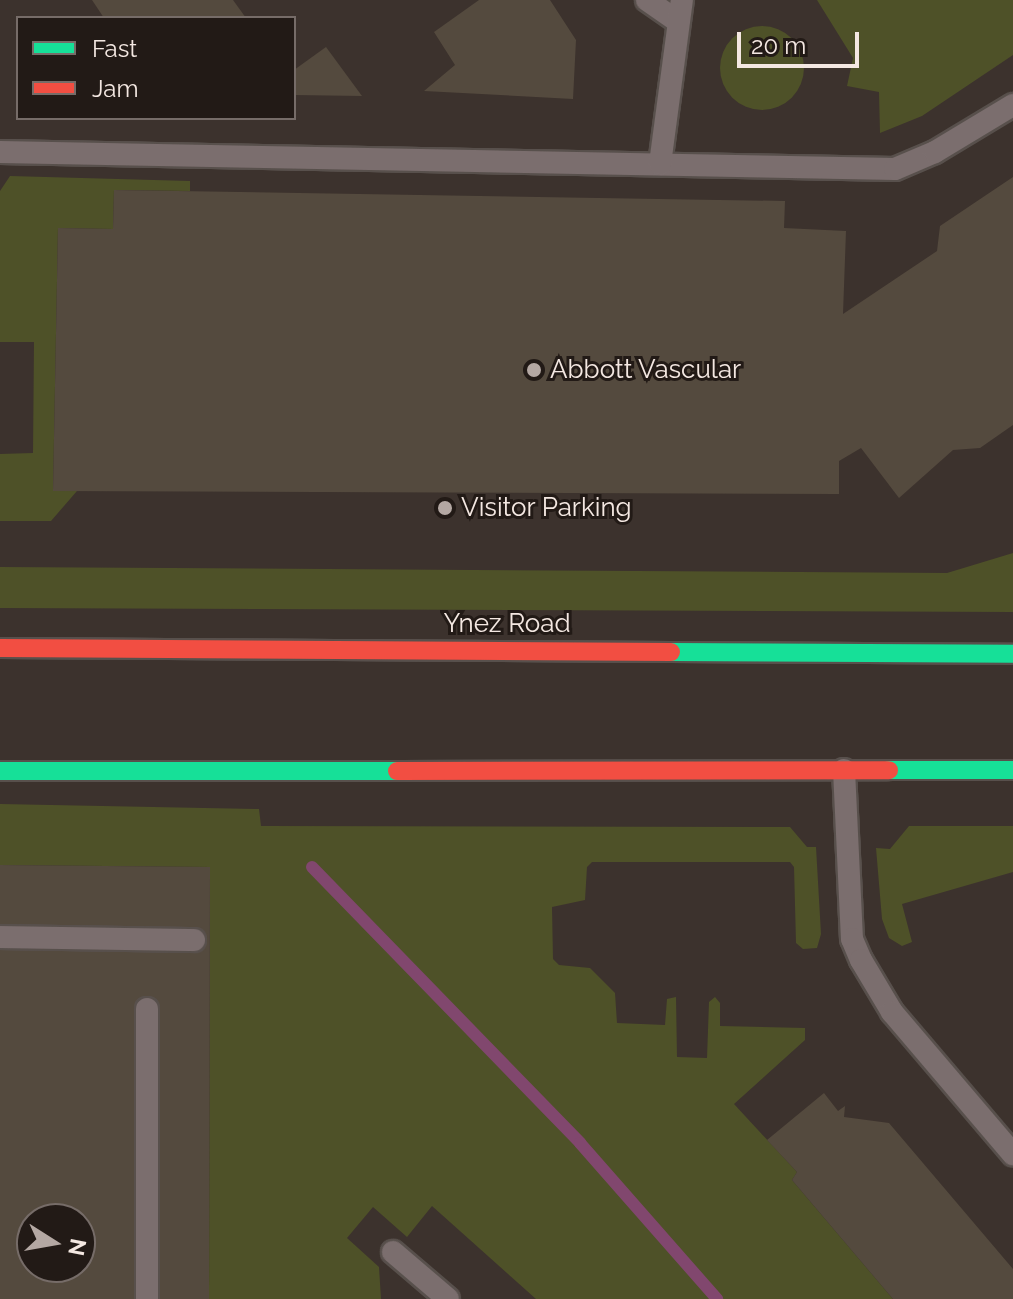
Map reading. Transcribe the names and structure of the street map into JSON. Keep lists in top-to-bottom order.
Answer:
{
  "streets": {
    "main road": ["Ynez Road"]
  },
  "places": ["Abbott Vascular", "Visitor Parking"],
  "legend": ["Fast", "Jam"],
  "scale_bar": "20 m",
  "north": "right"
}
